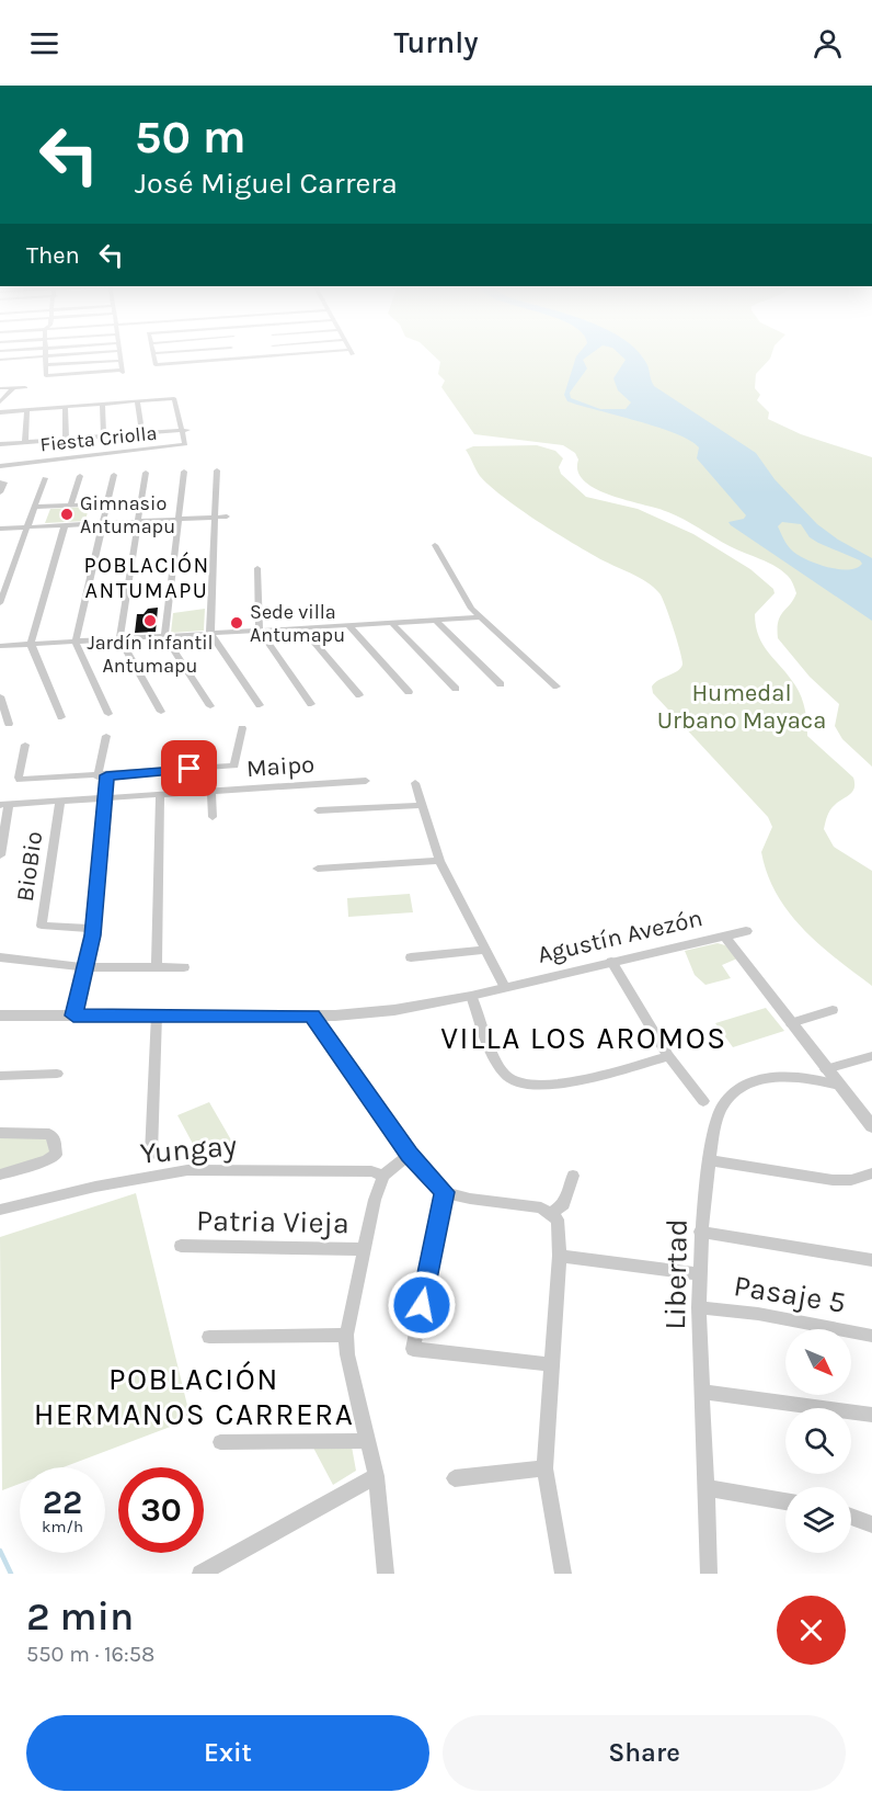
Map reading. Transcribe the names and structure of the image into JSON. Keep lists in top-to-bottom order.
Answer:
{
  "streets": {
    "street": [
      "Fiesta Criolla",
      "Maipo",
      "BioBio",
      "Agustín Avezón",
      "Yungay",
      "Patria Vieja",
      "Libertad",
      "Pasaje 5"
    ]
  },
  "crossings": [
    ["Maipo", "BioBio"],
    ["Libertad", "Pasaje 5"]
  ],
  "districts": ["POBLACIÓN ANTUMAPU", "VILLA LOS AROMOS", "POBLACIÓN HERMANOS CARRERA"],
  "parks": ["Humedal Urbano Mayaca"],
  "places": ["Gimnasio Antumapu", "Jardín infantil Antumapu", "Sede villa Antumapu"],
  "north": "bottom right",
  "page": {
    "header": "Turnly",
    "turn": ["50 m", "José Miguel Carrera"],
    "then": "Then",
    "speed": "22 km/h",
    "limit": "30",
    "heading": ["2 min", "550 m · 16:58"],
    "buttons": ["Exit", "Share"]
  }
}
